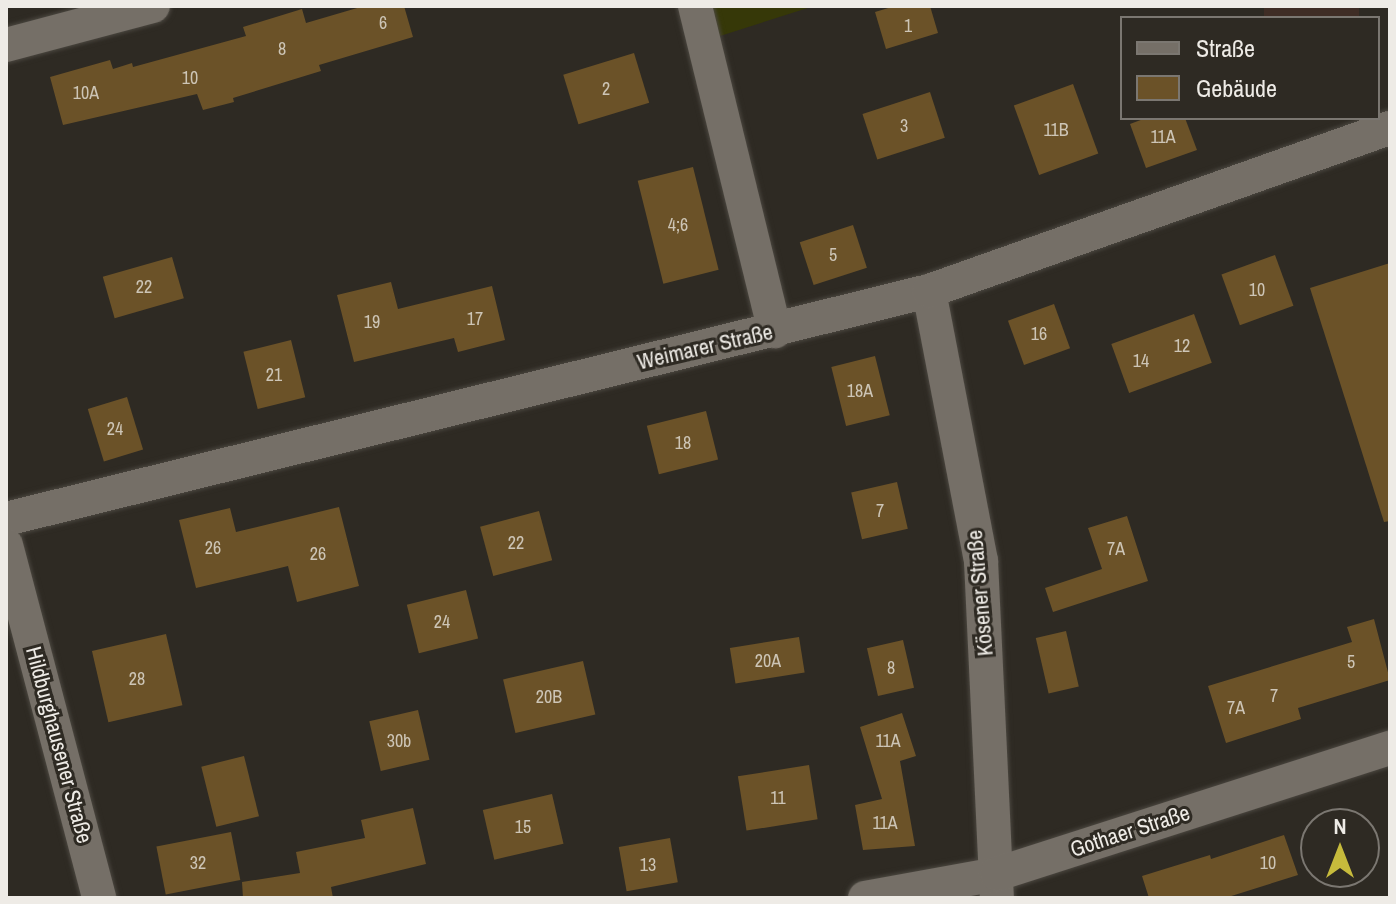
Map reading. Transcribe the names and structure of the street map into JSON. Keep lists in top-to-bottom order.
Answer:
{
  "streets": {
    "street": [
      "Weimarer Straße",
      "Kösener Straße",
      "Hildburghausener Straße",
      "Gothaer Straße"
    ]
  },
  "crossings": [
    ["Weimarer Straße", "Kösener Straße"],
    ["Kösener Straße", "Gothaer Straße"]
  ],
  "house_numbers": [
    "6",
    "1",
    "8",
    "10",
    "2",
    "10A",
    "3",
    "11B",
    "11A",
    "4;6",
    "5",
    "22",
    "10",
    "17",
    "19",
    "16",
    "12",
    "14",
    "21",
    "18A",
    "24",
    "18",
    "7",
    "22",
    "26",
    "7A",
    "26",
    "24",
    "20A",
    "5",
    "8",
    "28",
    "7",
    "20B",
    "7A",
    "30b",
    "11A",
    "11",
    "11A",
    "15",
    "32",
    "10",
    "13"
  ],
  "legend": ["Straße", "Gebäude"],
  "north": "top"
}
